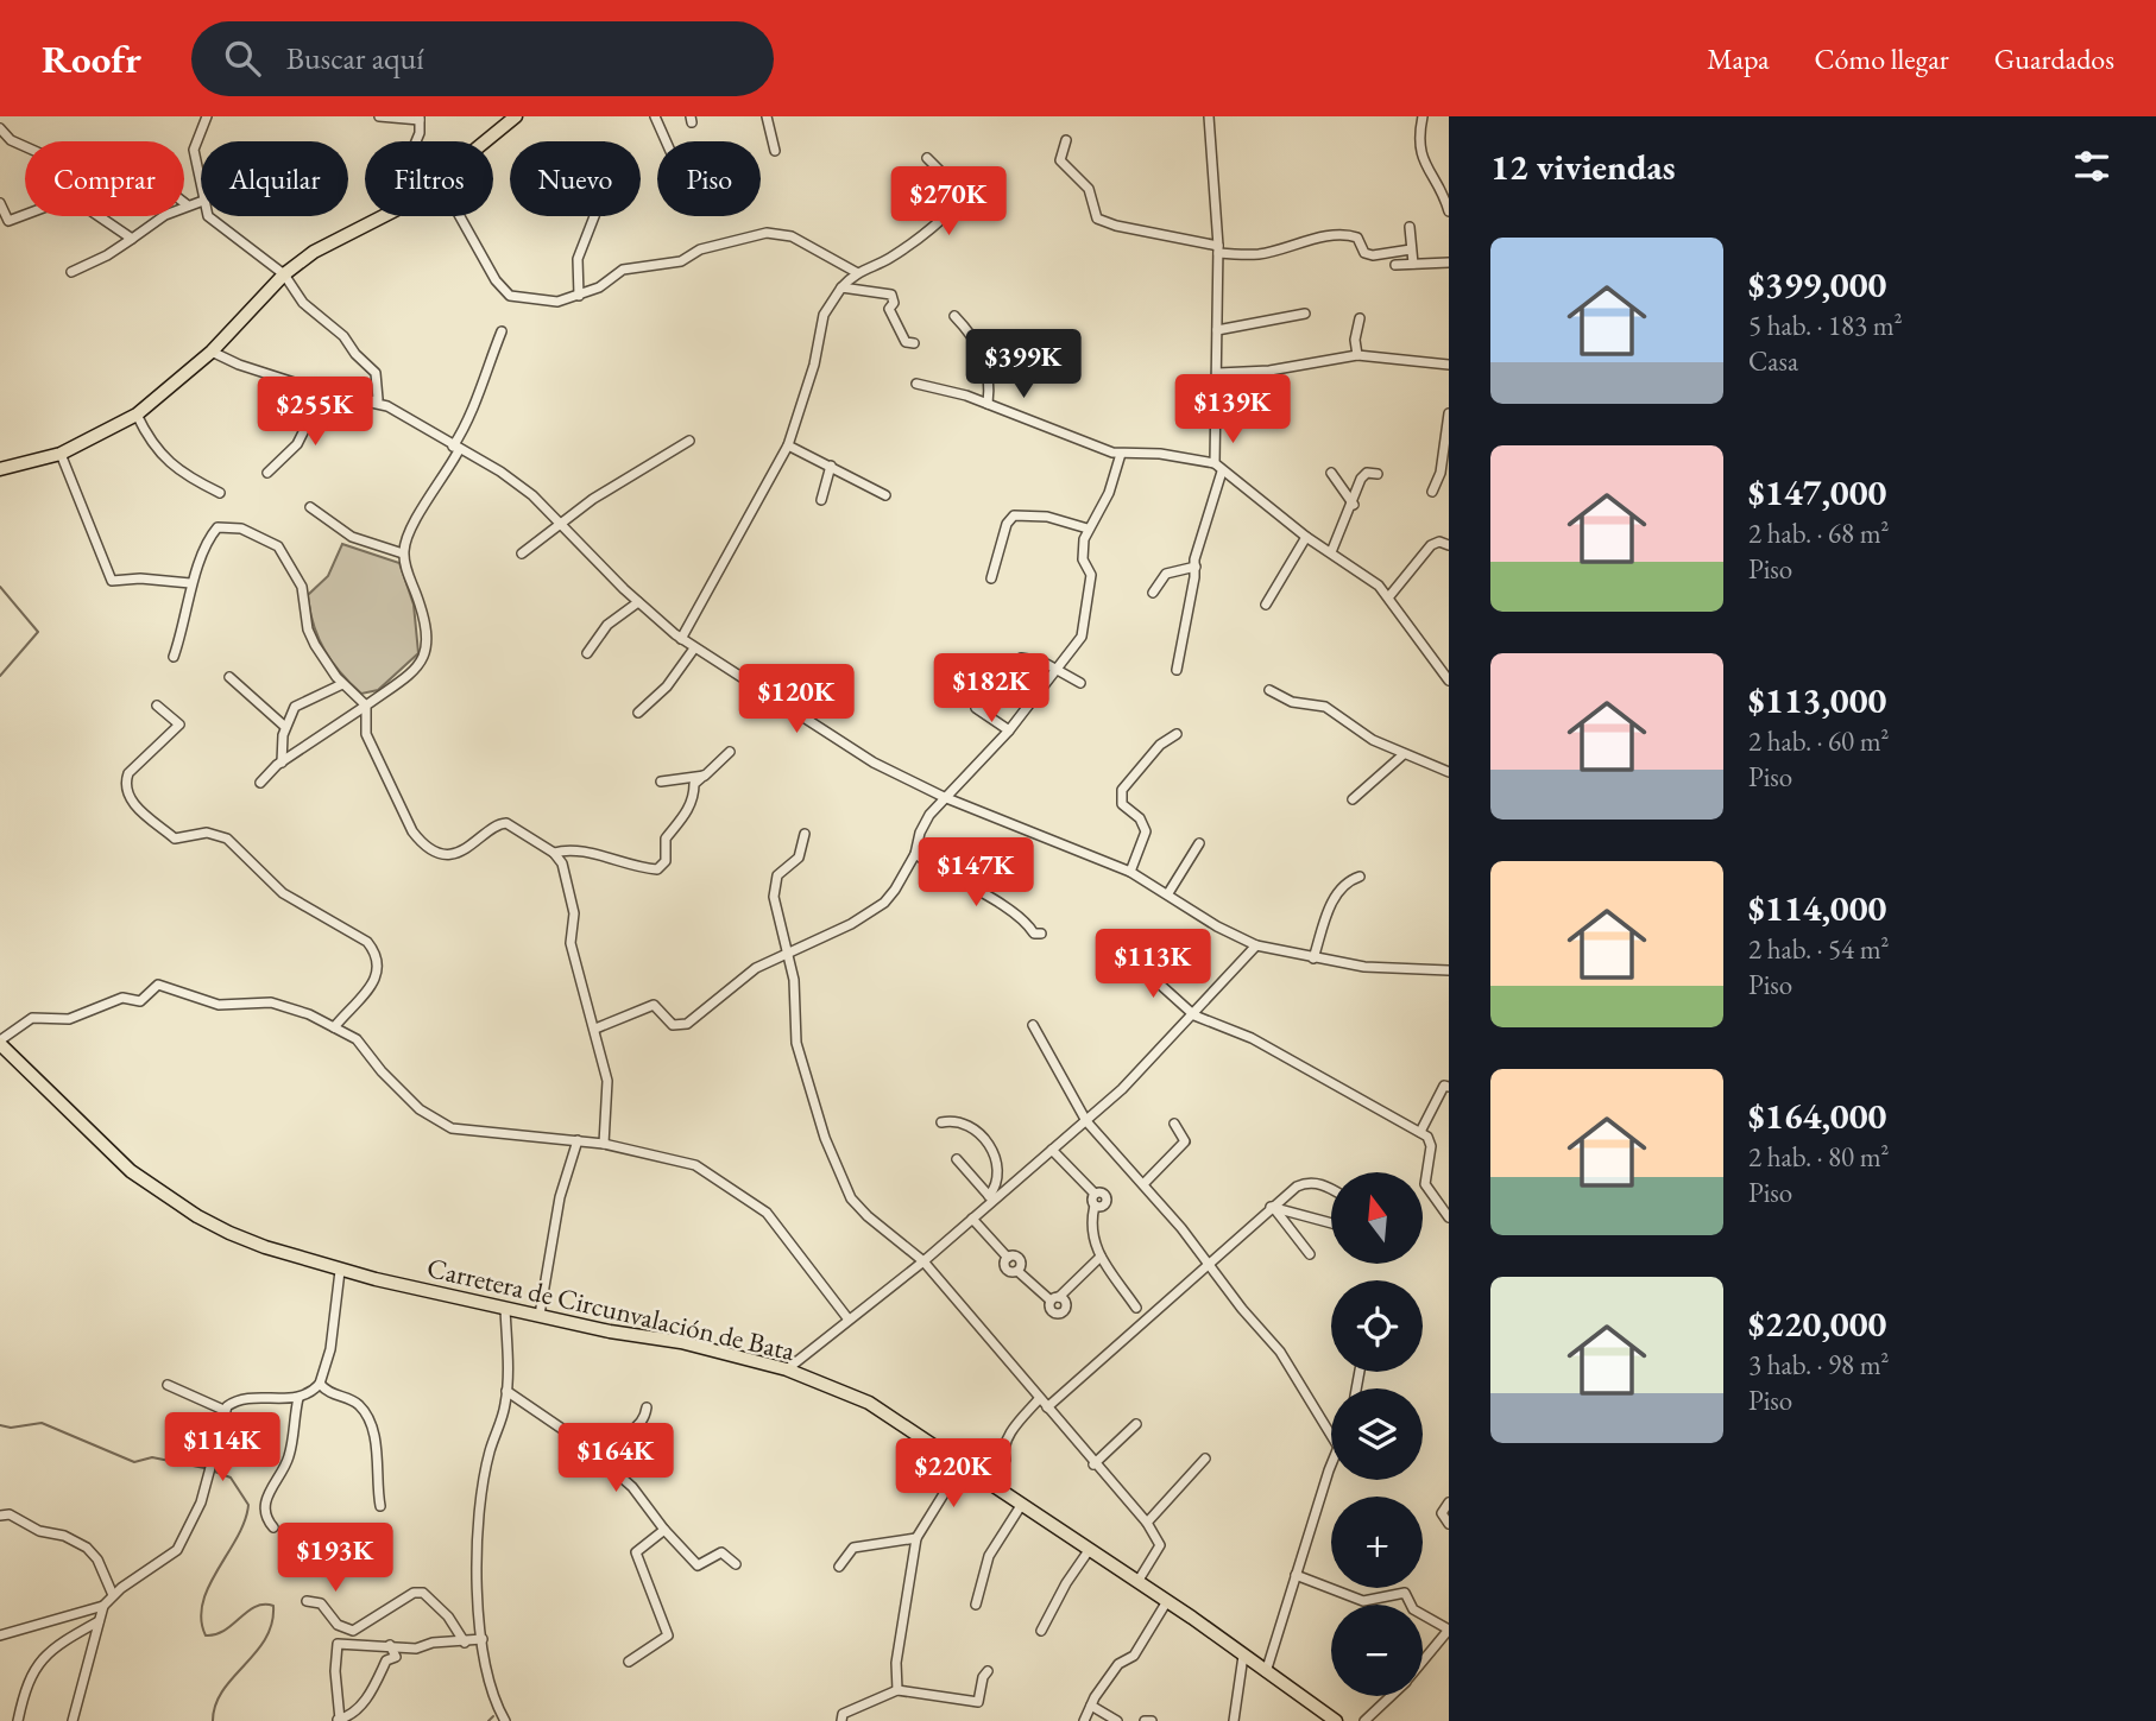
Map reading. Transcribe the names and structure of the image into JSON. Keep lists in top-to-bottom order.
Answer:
{
  "streets": {
    "main road": ["Carretera de Circunvalación de Bata"]
  },
  "north": "top",
  "page": {
    "header": "Roofr",
    "search": "Buscar aquí",
    "nav": ["Mapa", "Cómo llegar", "Guardados"],
    "heading": "12 viviendas",
    "chip": [
      "Comprar",
      "Alquilar",
      "Filtros",
      "Nuevo",
      "Piso"
    ],
    "price": [
      "$270K",
      "$399K",
      "$139K",
      "$255K",
      "$182K",
      "$120K",
      "$147K",
      "$113K",
      "$114K",
      "$164K",
      "$220K",
      "$193K"
    ],
    "list": [
      {
        "name": "$399,000",
        "note": "5 hab. · 183 m² · Casa"
      },
      {
        "name": "$147,000",
        "note": "2 hab. · 68 m² · Piso"
      },
      {
        "name": "$113,000",
        "note": "2 hab. · 60 m² · Piso"
      },
      {
        "name": "$114,000",
        "note": "2 hab. · 54 m² · Piso"
      },
      {
        "name": "$164,000",
        "note": "2 hab. · 80 m² · Piso"
      },
      {
        "name": "$220,000",
        "note": "3 hab. · 98 m² · Piso"
      }
    ],
    "map_buttons": ["+", "−"]
  }
}
